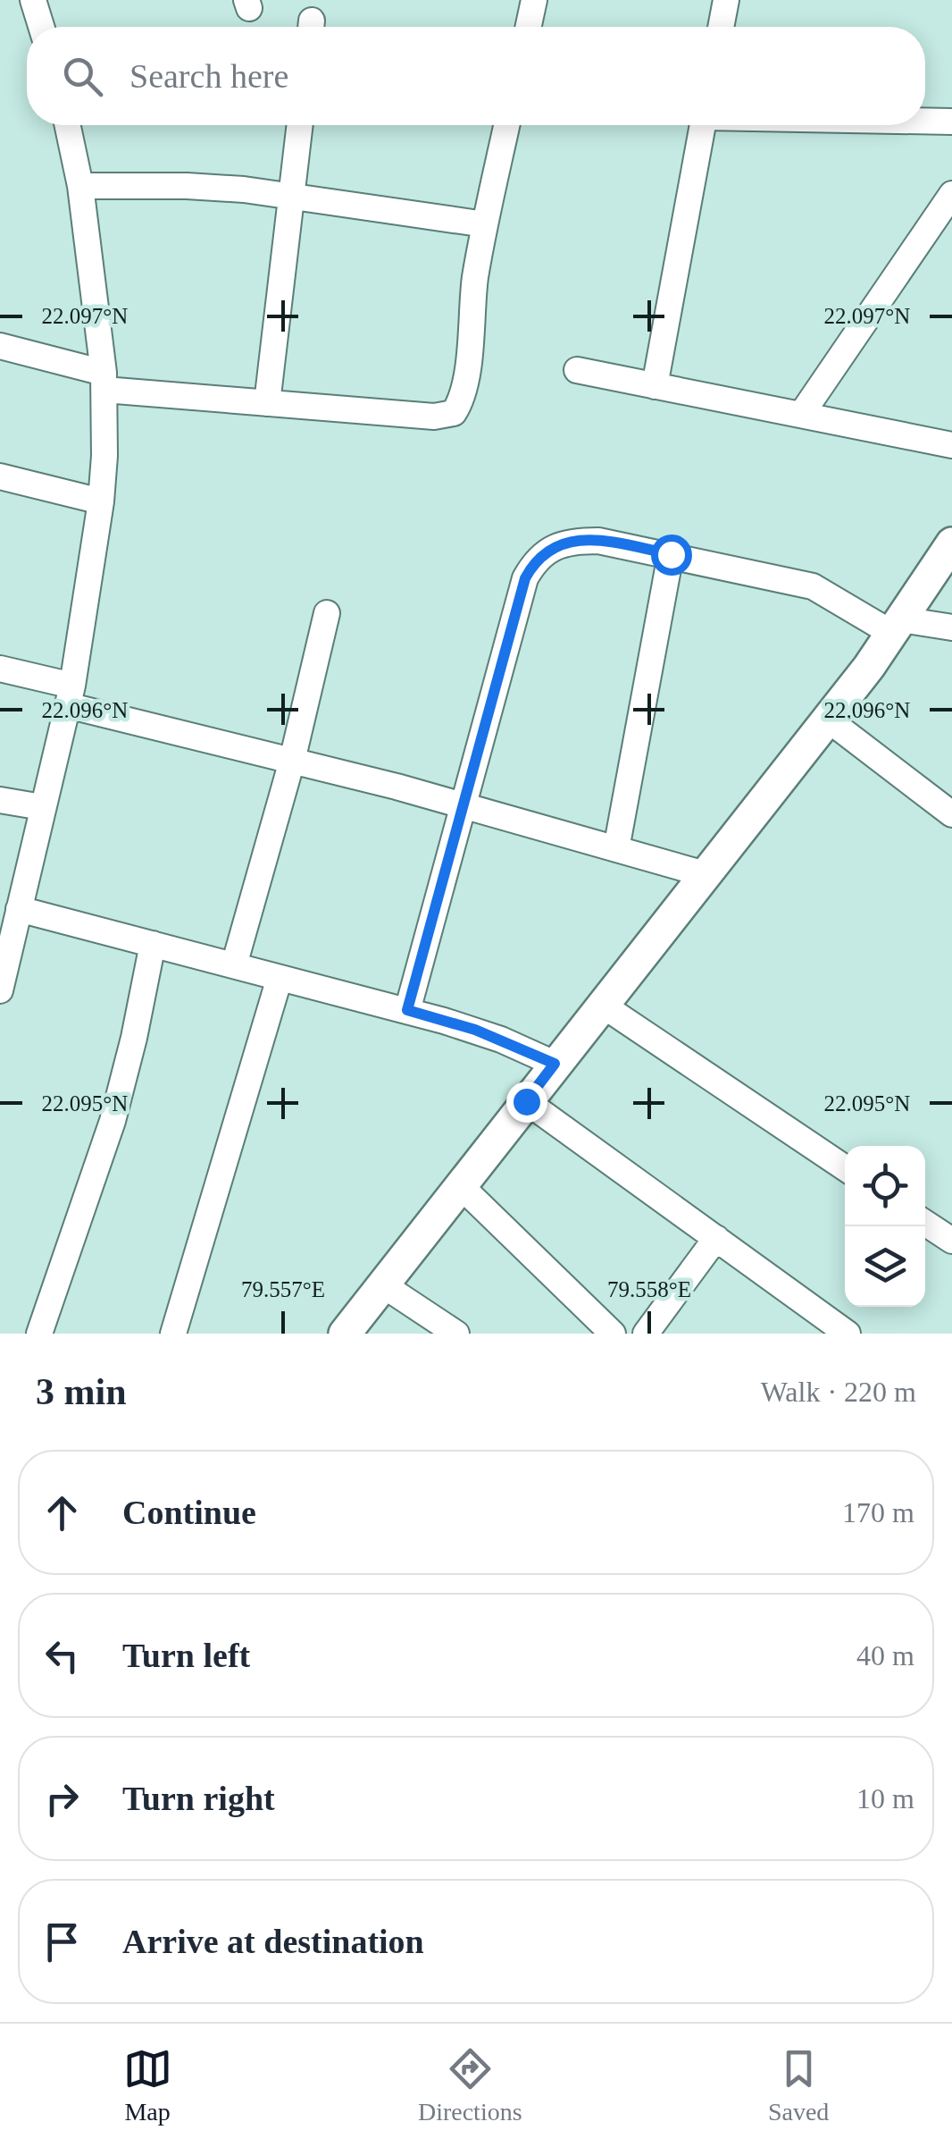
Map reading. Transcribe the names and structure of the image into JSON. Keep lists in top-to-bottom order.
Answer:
{
  "page": {
    "search": "Search here",
    "heading": ["3 min", "Walk · 220 m"],
    "list": [
      ["Continue", "170 m"],
      ["Turn left", "40 m"],
      ["Turn right", "10 m"],
      "Arrive at destination"
    ],
    "nav": ["Map", "Directions", "Saved"]
  },
  "coordinates": [
    "22.097°N",
    "22.096°N",
    "22.095°N",
    "79.557°E",
    "79.558°E"
  ]
}
